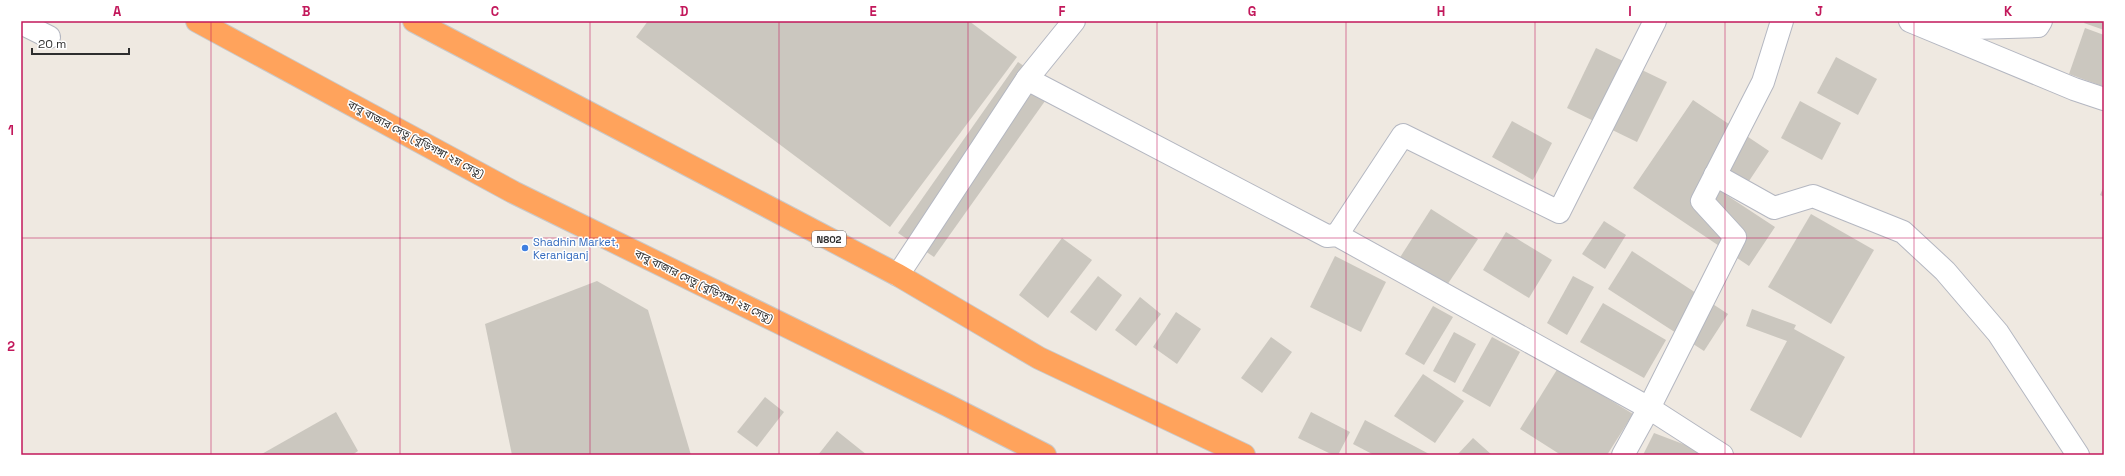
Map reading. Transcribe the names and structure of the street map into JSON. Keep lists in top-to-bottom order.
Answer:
{
  "streets": {
    "highway": ["বাবু বাজার সেতু (বুড়িগঙ্গা ২য় সেতু)", "N802"]
  },
  "places": ["Shadhin Market, Keraniganj"],
  "scale_bar": "20 m",
  "grid": {
    "columns": [
      "A",
      "B",
      "C",
      "D",
      "E",
      "F",
      "G",
      "H",
      "I",
      "J",
      "K"
    ],
    "rows": ["1", "2"]
  }
}
